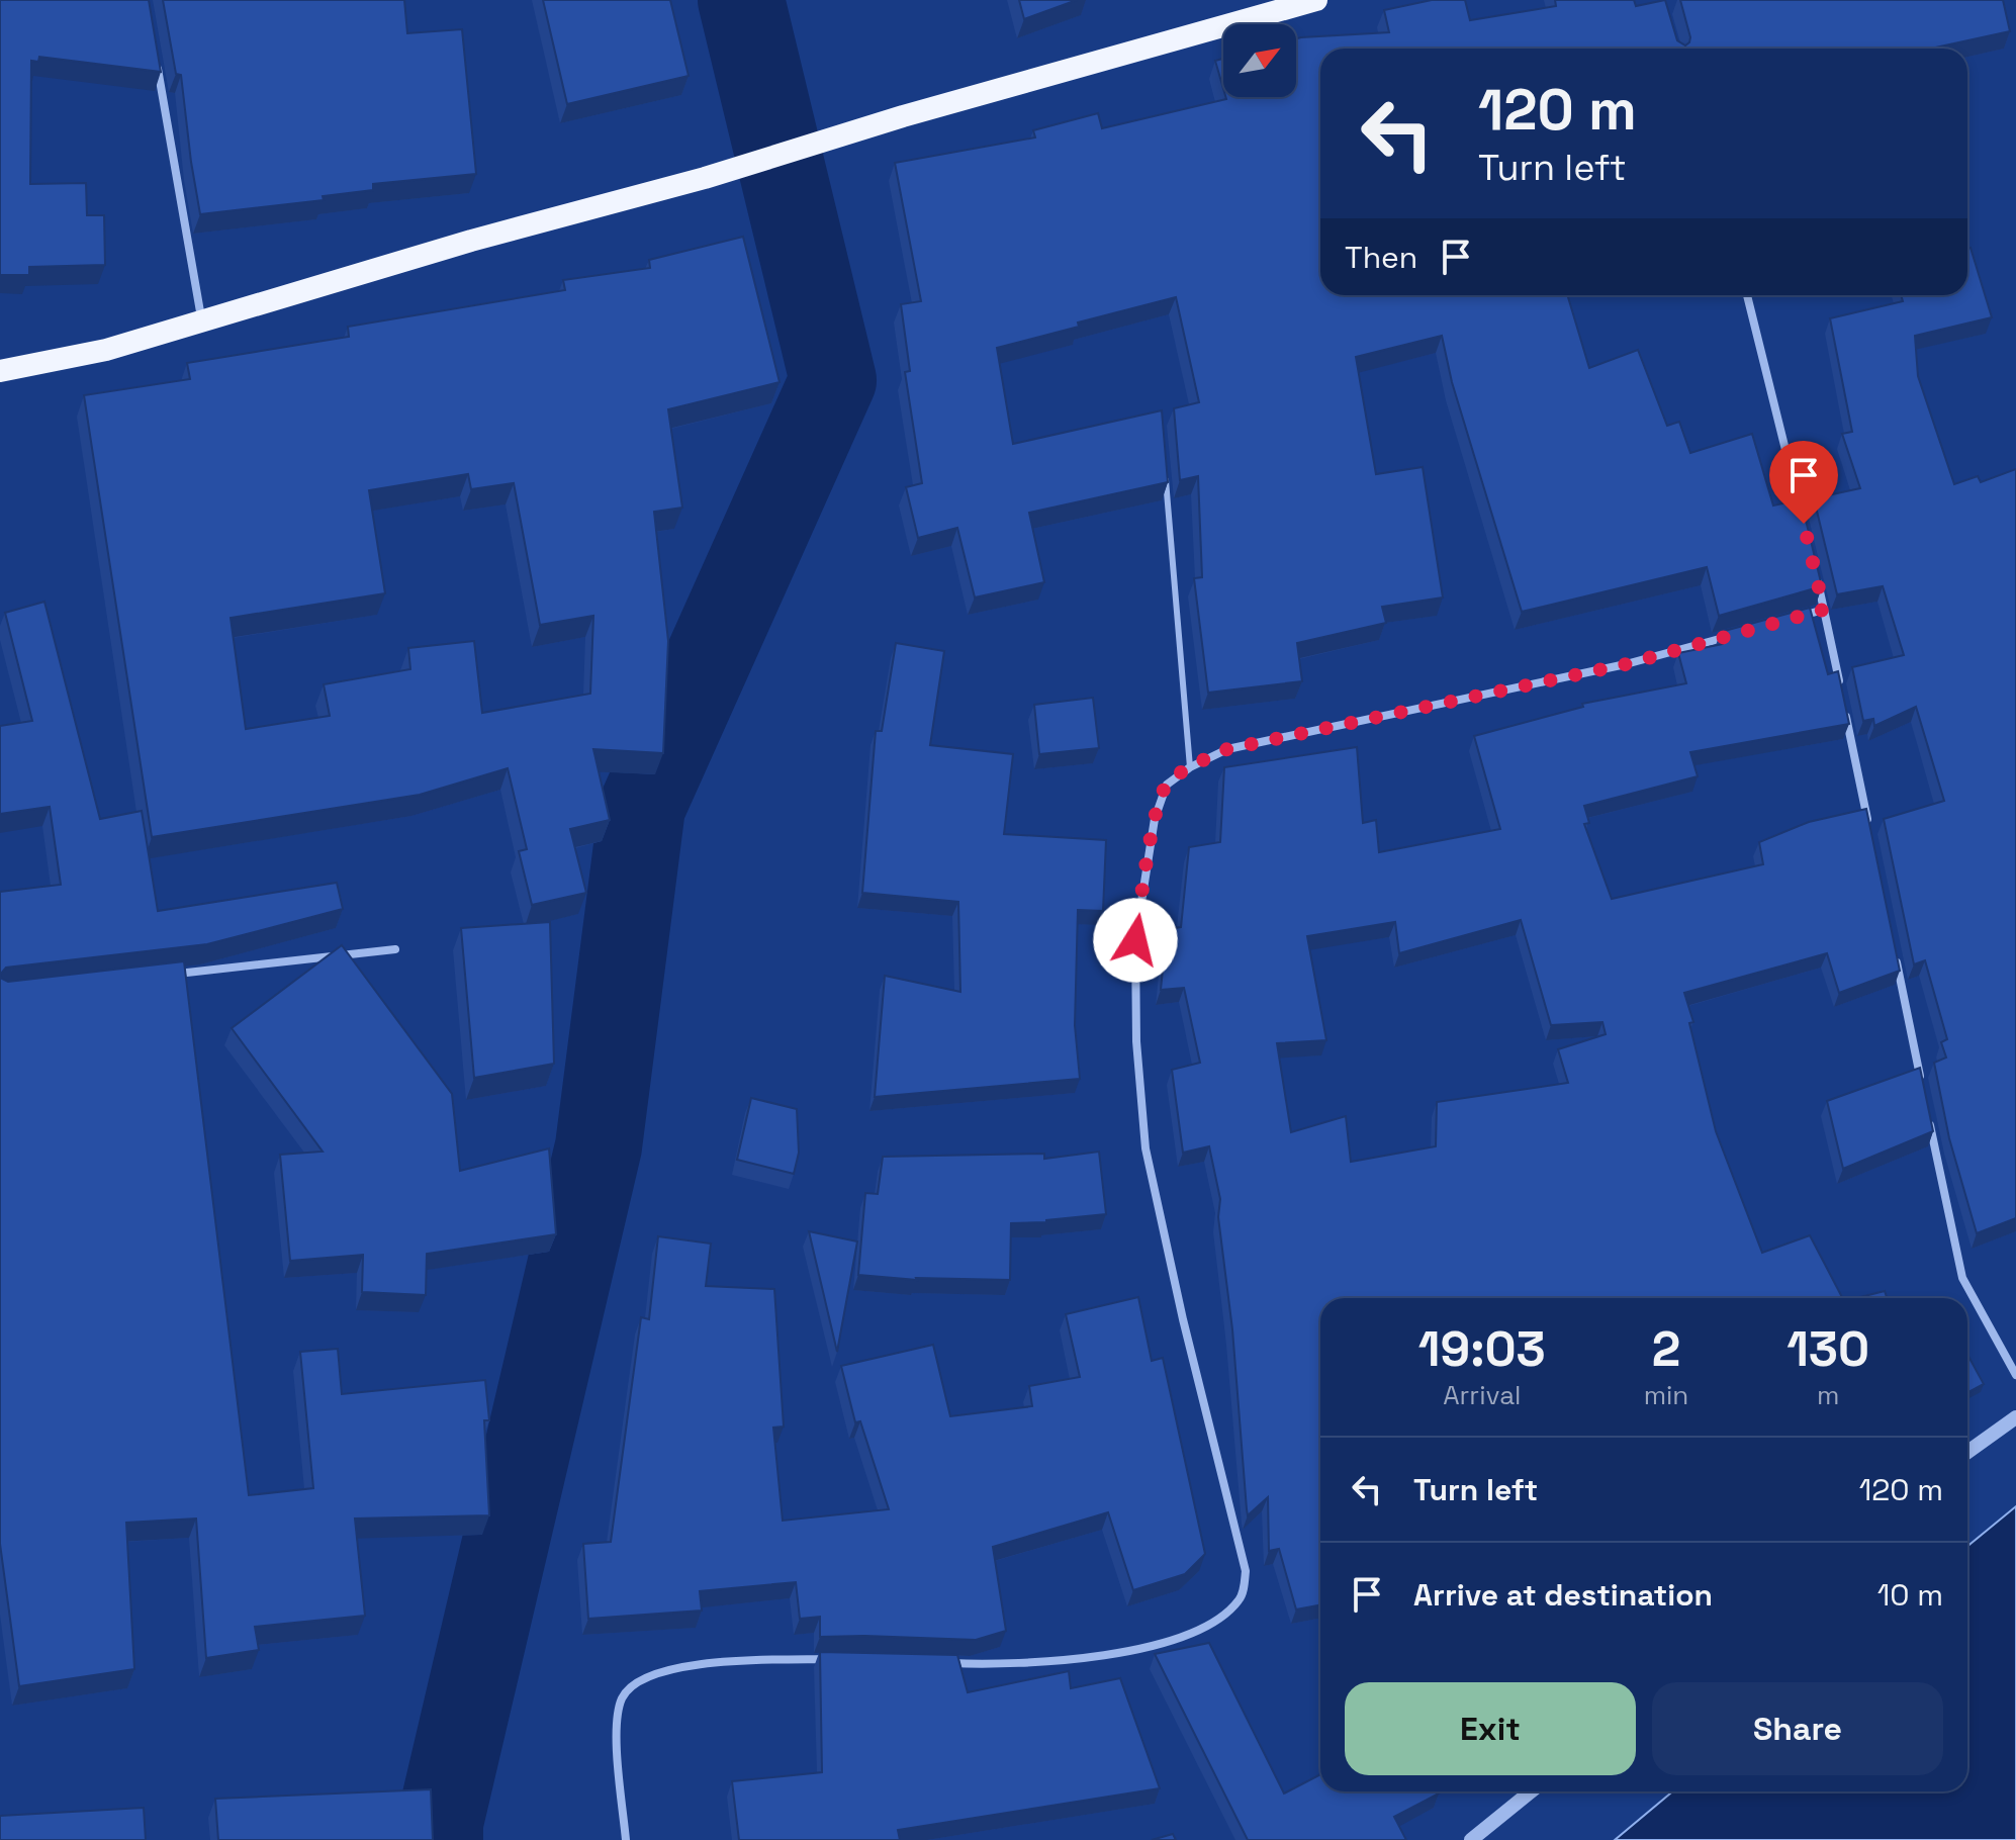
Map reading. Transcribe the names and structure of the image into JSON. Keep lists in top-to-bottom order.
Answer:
{
  "north": "top right",
  "page": {
    "turn": ["120 m", "Turn left"],
    "then": "Then",
    "eta": [
      "19:03",
      "Arrival",
      "2",
      "min",
      "130",
      "m"
    ],
    "list": [
      {
        "name": "Turn left",
        "value": "120 m"
      },
      {
        "name": "Arrive at destination",
        "value": "10 m"
      }
    ],
    "buttons": ["Exit", "Share"]
  }
}
